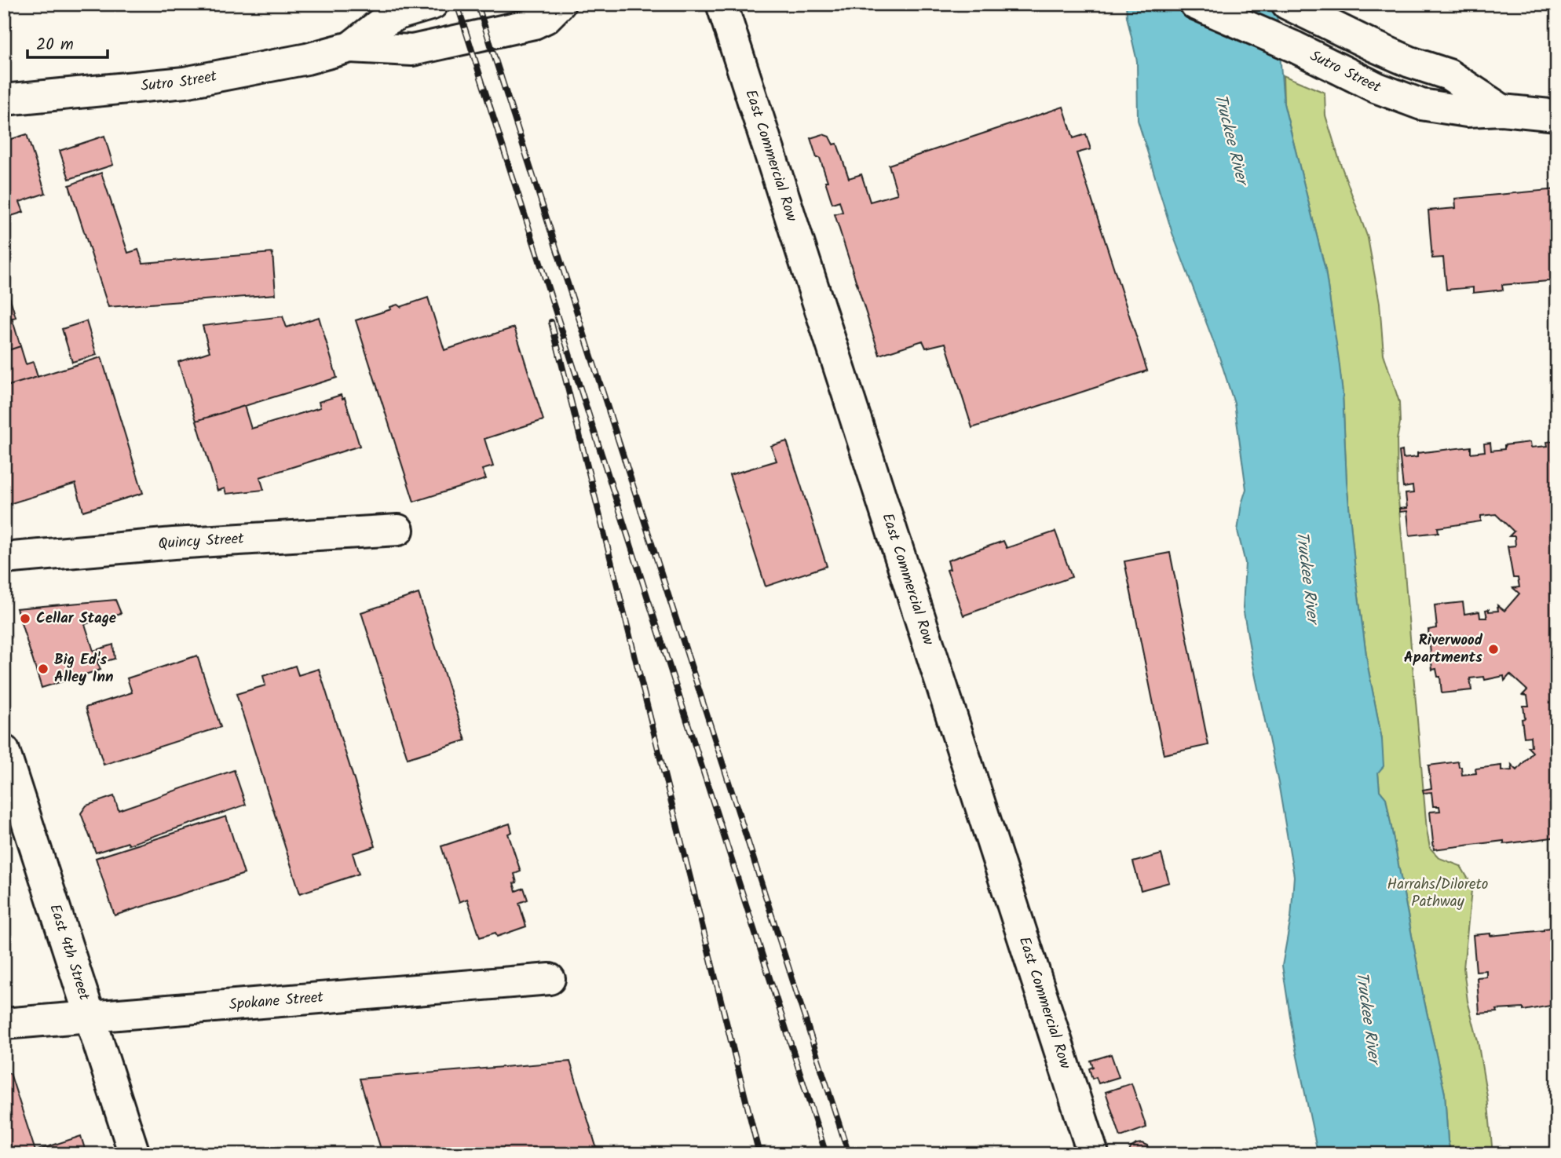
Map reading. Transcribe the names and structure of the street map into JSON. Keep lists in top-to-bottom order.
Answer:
{
  "streets": {
    "street": [
      "Sutro Street",
      "East Commercial Row",
      "Quincy Street",
      "East 4th Street",
      "Spokane Street"
    ]
  },
  "crossings": [
    ["East 4th Street", "Spokane Street"]
  ],
  "water": ["Truckee River"],
  "parks": ["Harrahs/Diloreto Pathway"],
  "places": ["Cellar Stage", "Riverwood Apartments", "Big Ed's Alley Inn"],
  "scale_bar": "20 m"
}
